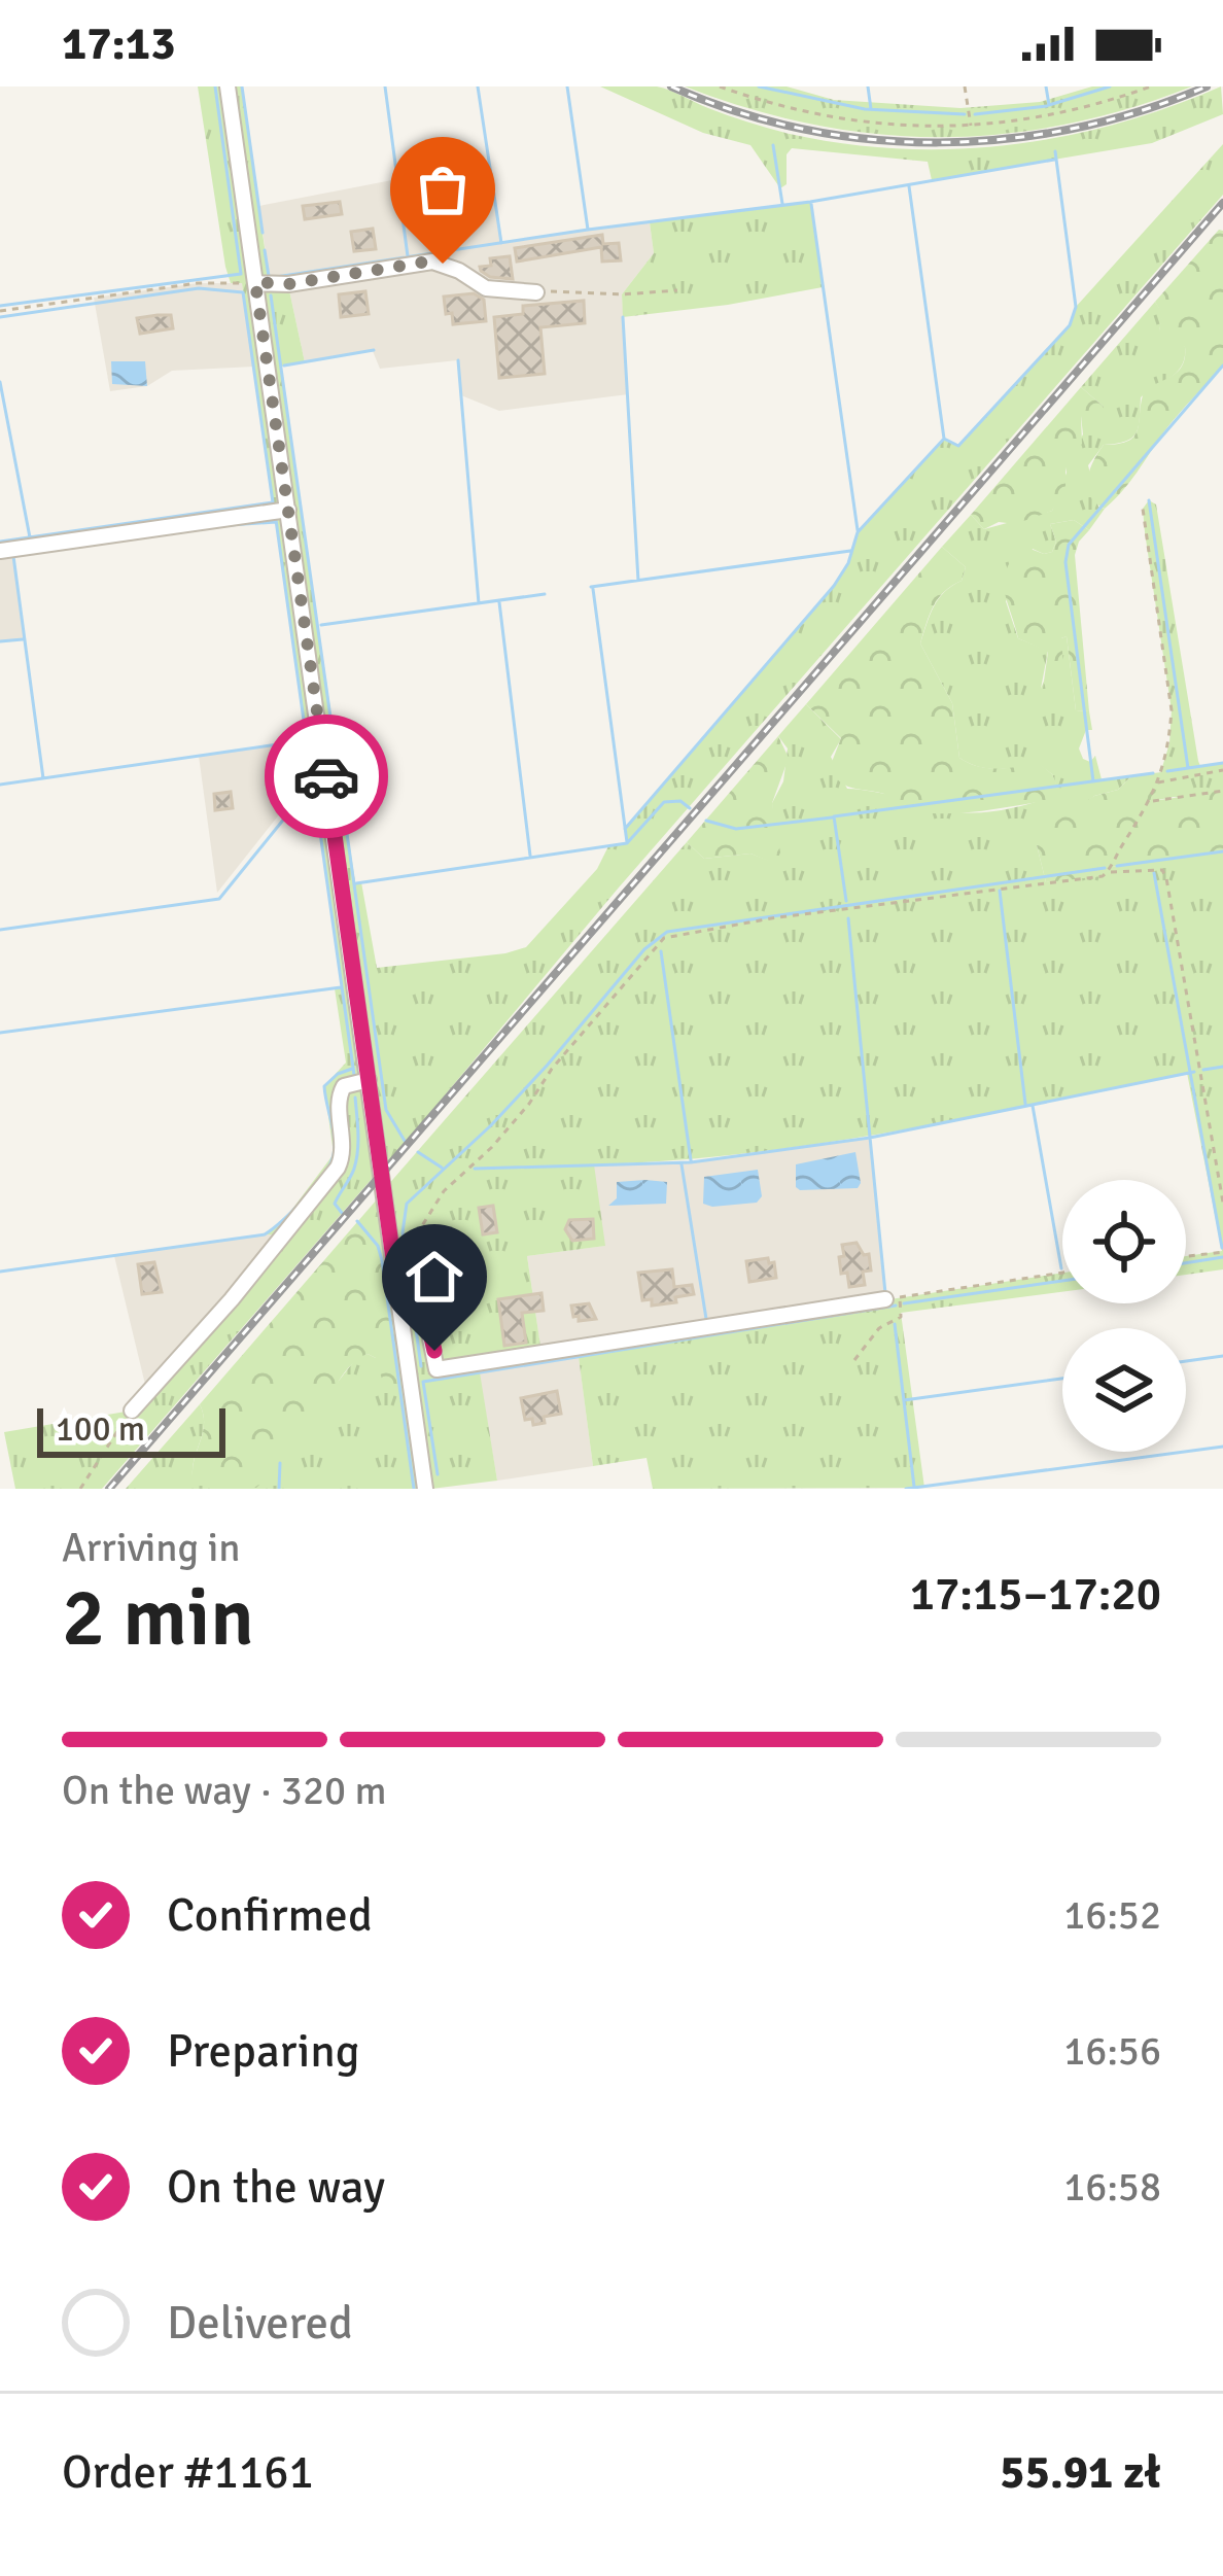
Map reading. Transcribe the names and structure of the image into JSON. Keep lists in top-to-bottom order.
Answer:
{
  "scale_bar": "100 m",
  "page": {
    "status": "17:13",
    "scale": "100 m",
    "heading": ["2 min", "Arriving in", "17:15–17:20"],
    "panel": ["Order #1161", "55.91 zł"],
    "bar": "On the way · 320 m",
    "list": [
      ["Confirmed", "16:52"],
      ["Preparing", "16:56"],
      ["On the way", "16:58"],
      "Delivered"
    ]
  }
}
